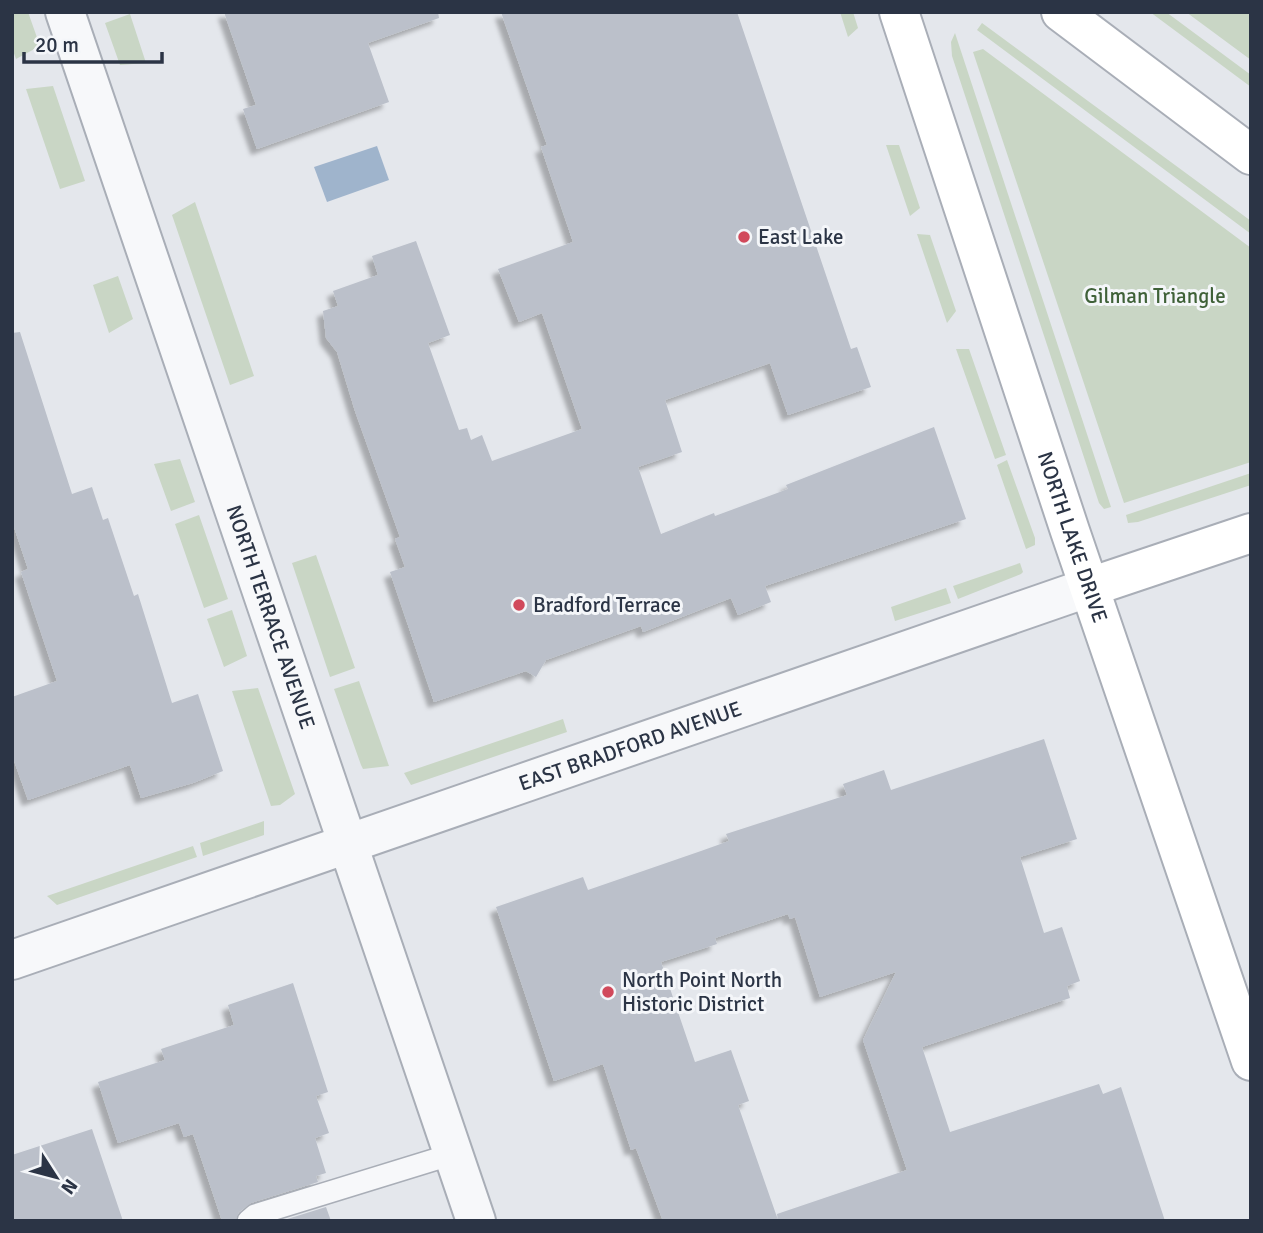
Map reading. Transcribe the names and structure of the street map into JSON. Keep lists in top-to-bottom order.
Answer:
{
  "streets": {
    "street": ["NORTH LAKE DRIVE", "NORTH TERRACE AVENUE", "EAST BRADFORD AVENUE"]
  },
  "crossings": [
    ["NORTH LAKE DRIVE", "EAST BRADFORD AVENUE"],
    ["NORTH TERRACE AVENUE", "EAST BRADFORD AVENUE"]
  ],
  "parks": ["Gilman Triangle"],
  "places": ["East Lake", "Bradford Terrace", "North Point North Historic District"],
  "scale_bar": "20 m",
  "north": "bottom right"
}
